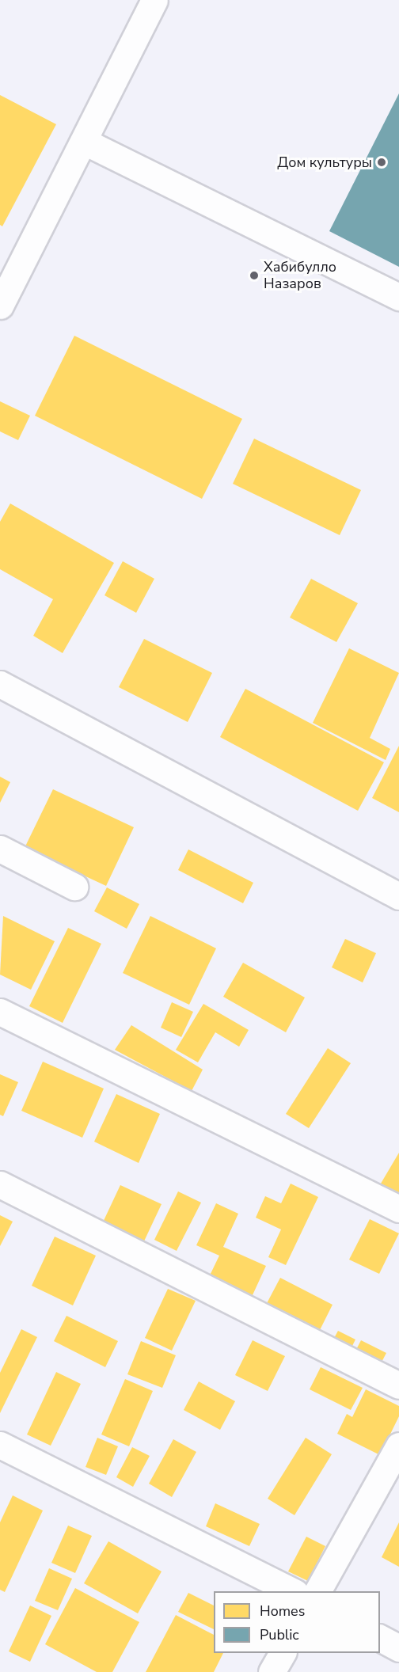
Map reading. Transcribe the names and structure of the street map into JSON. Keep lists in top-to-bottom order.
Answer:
{
  "places": ["Дом культуры", "Хабибулло Назаров"],
  "legend": ["Homes", "Public"]
}
